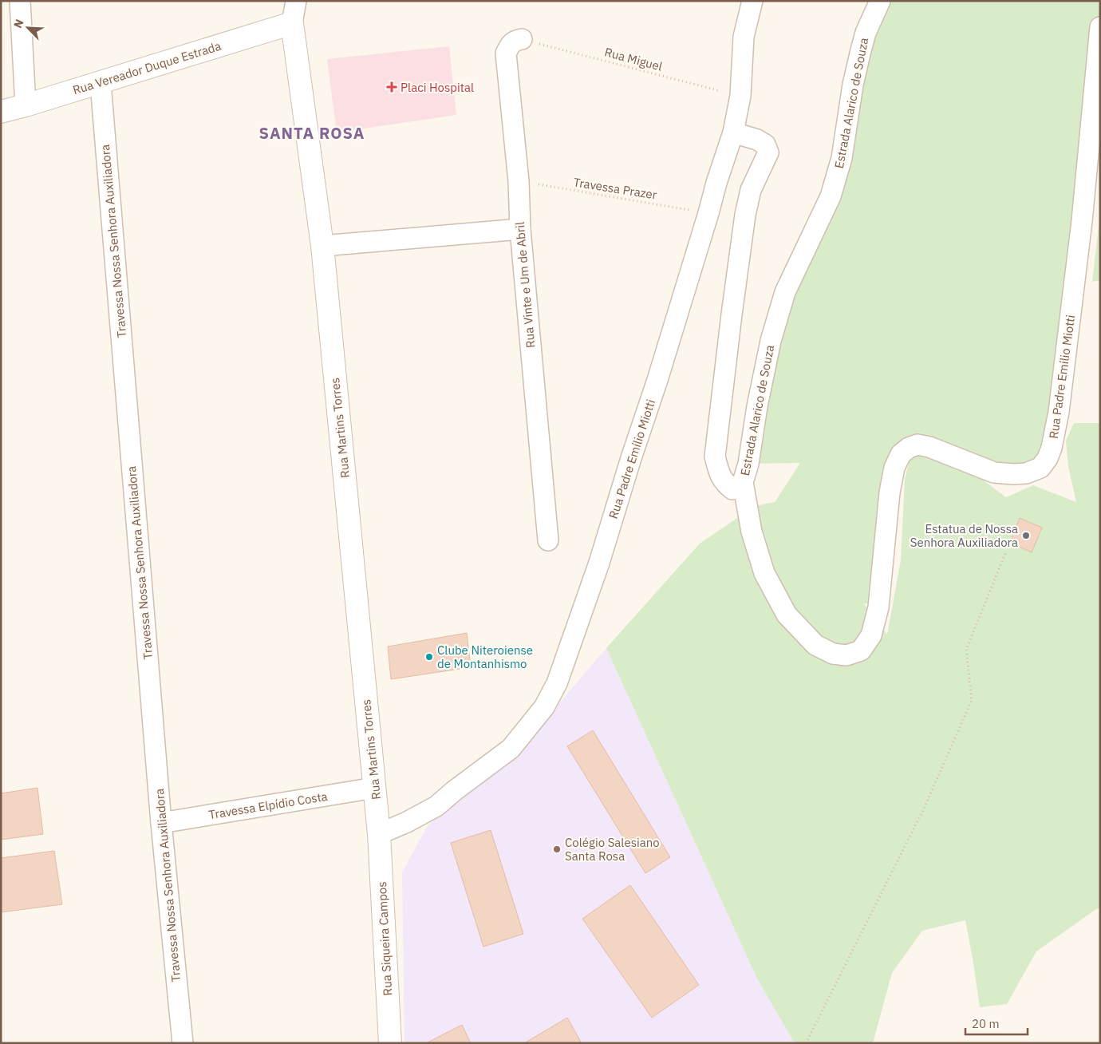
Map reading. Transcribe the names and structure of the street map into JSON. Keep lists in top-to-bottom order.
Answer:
{
  "streets": {
    "street": [
      "Rua Vereador Duque Estrada",
      "Estrada Alarico de Souza",
      "Travessa Nossa Senhora Auxiliadora",
      "Rua Vinte e Um de Abril",
      "Rua Padre Emílio Miotti",
      "Rua Martins Torres",
      "Travessa Elpídio Costa",
      "Rua Siqueira Campos"
    ],
    "path": ["Rua Miguel", "Travessa Prazer"]
  },
  "crossings": [
    ["Rua Miguel", "Rua Vinte e Um de Abril"],
    ["Rua Miguel", "Rua Padre Emílio Miotti"],
    ["Rua Vereador Duque Estrada", "Travessa Nossa Senhora Auxiliadora"],
    ["Rua Vereador Duque Estrada", "Rua Martins Torres"],
    ["Estrada Alarico de Souza", "Rua Padre Emílio Miotti"],
    ["Travessa Prazer", "Rua Vinte e Um de Abril"],
    ["Travessa Prazer", "Rua Padre Emílio Miotti"],
    ["Travessa Nossa Senhora Auxiliadora", "Travessa Elpídio Costa"],
    ["Rua Padre Emílio Miotti", "Rua Martins Torres"],
    ["Rua Padre Emílio Miotti", "Rua Siqueira Campos"],
    ["Rua Martins Torres", "Travessa Elpídio Costa"],
    ["Rua Martins Torres", "Rua Siqueira Campos"]
  ],
  "districts": ["SANTA ROSA"],
  "places": {
    "health": ["Placi Hospital"],
    "other": ["Estatua de Nossa Senhora Auxiliadora", "Clube Niteroiense de Montanhismo", "Colégio Salesiano Santa Rosa"]
  },
  "scale_bar": "20 m",
  "north": "top left"
}
